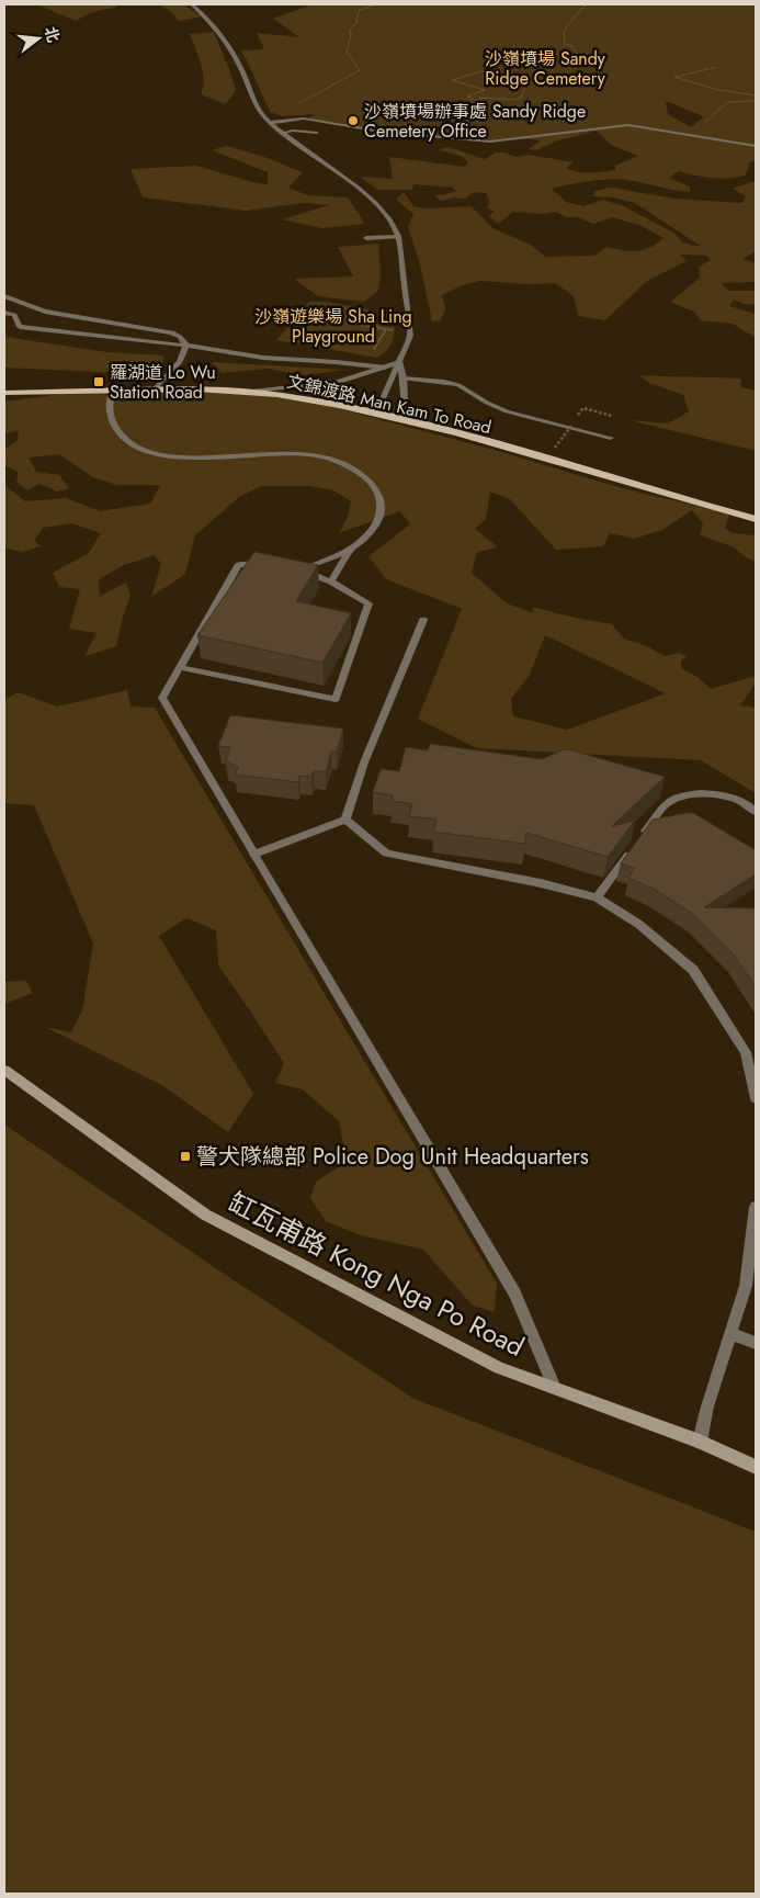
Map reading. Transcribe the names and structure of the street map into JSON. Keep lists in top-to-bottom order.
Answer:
{
  "streets": {
    "main road": ["文錦渡路 Man Kam To Road"],
    "street": ["缸瓦甫路 Kong Nga Po Road"]
  },
  "parks": ["沙嶺墳場 Sandy Ridge Cemetery", "沙嶺遊樂場 Sha Ling Playground"],
  "places": {
    "other": ["沙嶺墳場辦事處 Sandy Ridge Cemetery Office"],
    "transit": ["羅湖道 Lo Wu Station Road", "警犬隊總部 Police Dog Unit Headquarters"]
  },
  "north": "right"
}
